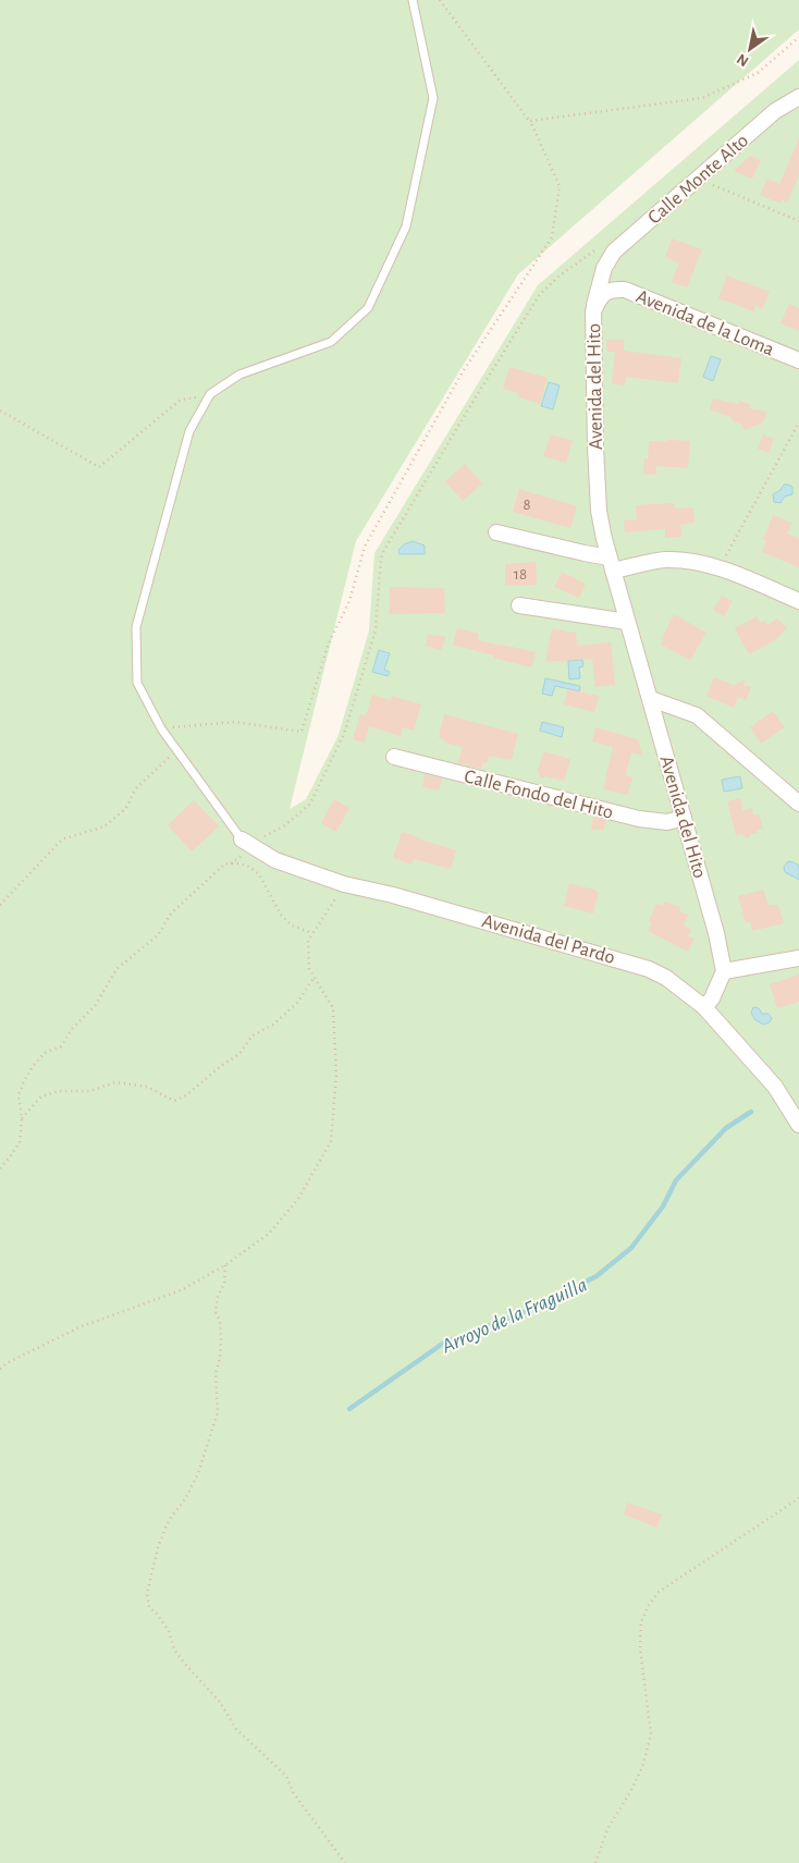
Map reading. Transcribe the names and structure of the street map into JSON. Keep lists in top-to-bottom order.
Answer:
{
  "streets": {
    "street": [
      "Calle Monte Alto",
      "Avenida de la Loma",
      "Avenida del Hito",
      "Calle Fondo del Hito",
      "Avenida del Pardo"
    ]
  },
  "crossings": [
    ["Calle Monte Alto", "Avenida del Hito"],
    ["Avenida de la Loma", "Avenida del Hito"],
    ["Avenida del Hito", "Calle Fondo del Hito"]
  ],
  "water": ["Arroyo de la Fraguilla"],
  "house_numbers": ["8", "18"],
  "north": "bottom left"
}
